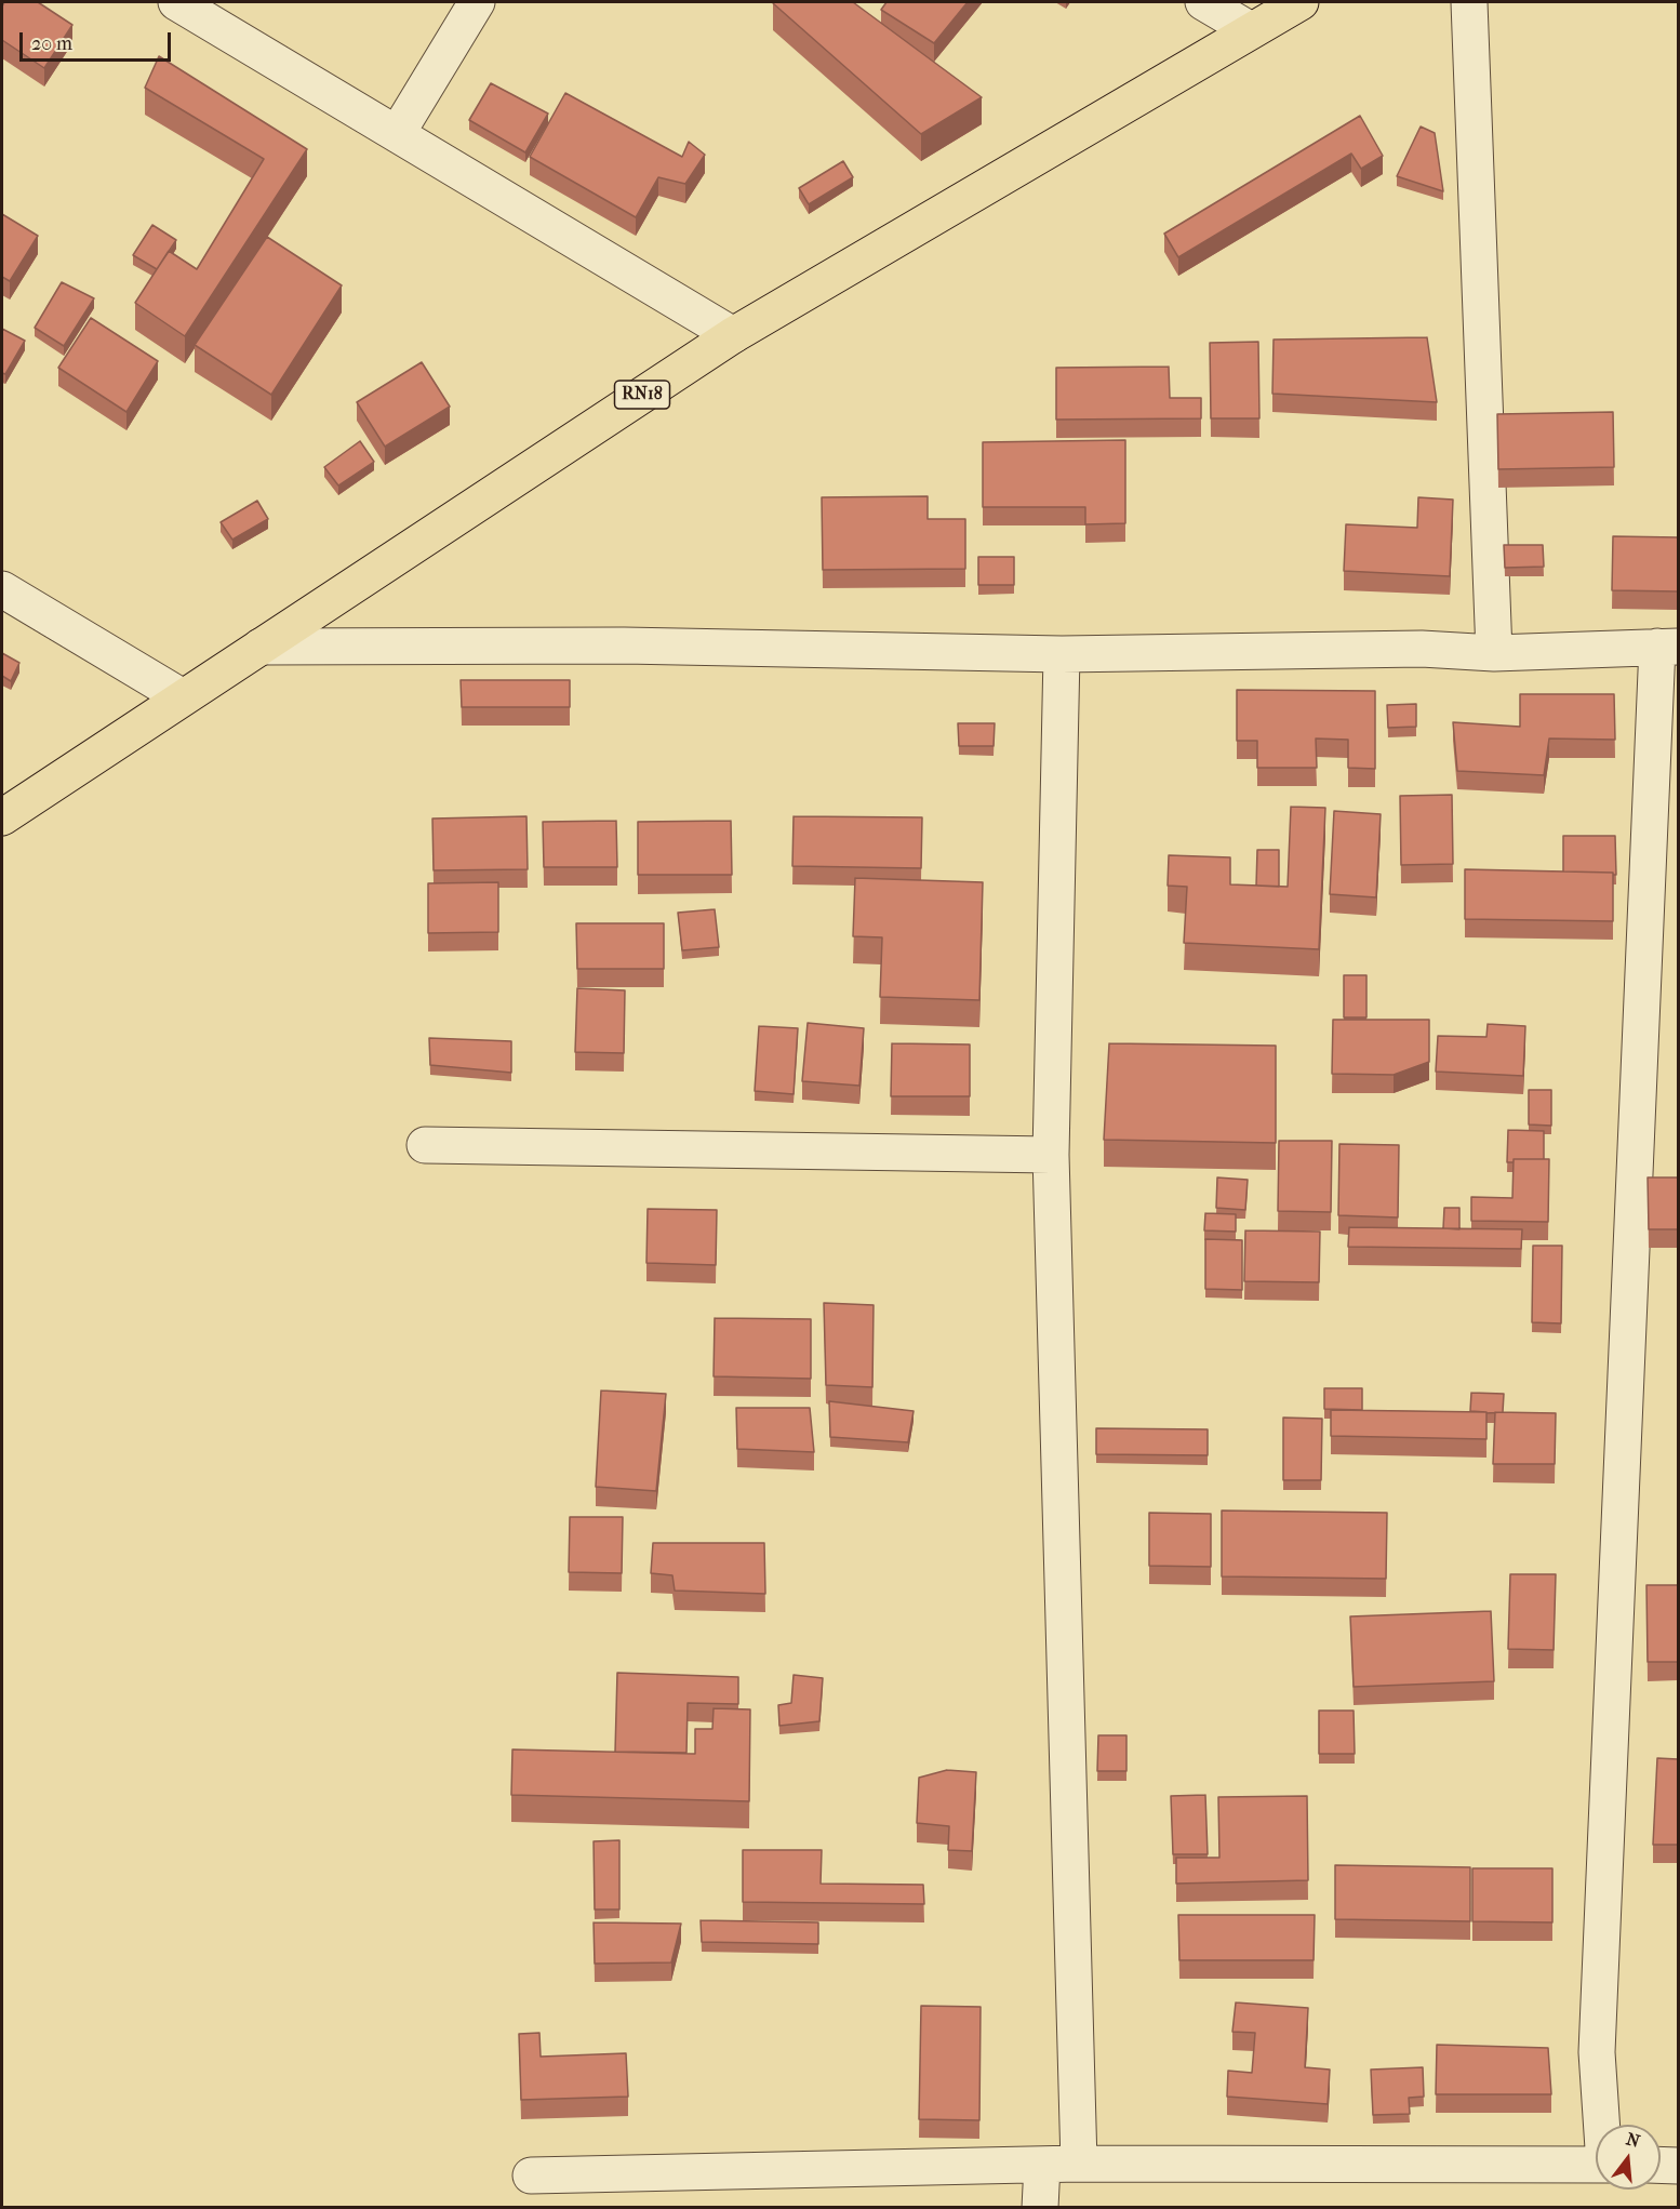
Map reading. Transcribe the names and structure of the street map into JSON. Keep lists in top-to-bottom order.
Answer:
{
  "streets": {
    "main road": ["RN18"]
  },
  "scale_bar": "20 m",
  "north": "top"
}
